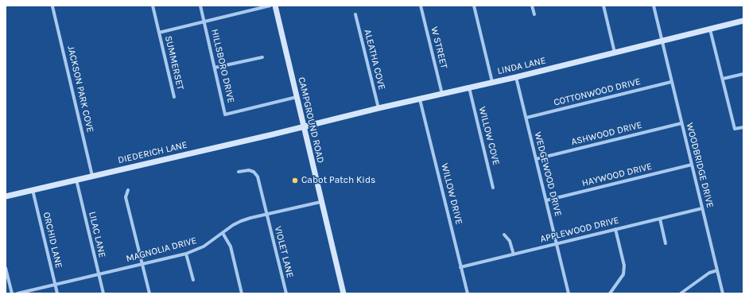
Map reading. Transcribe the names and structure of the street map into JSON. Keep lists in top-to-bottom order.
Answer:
{
  "streets": {
    "street": [
      "W STREET",
      "ALEATHA COVE",
      "SUMMERSET",
      "HILLSBORO DRIVE",
      "LINDA LANE",
      "JACKSON PARK COVE",
      "COTTONWOOD DRIVE",
      "CAMPGROUND ROAD",
      "ASHWOOD DRIVE",
      "WILLOW COVE",
      "DIEDERICH LANE",
      "WOODBRIDGE DRIVE",
      "WEDGEWOOD DRIVE",
      "HAYWOOD DRIVE",
      "WILLOW DRIVE",
      "APPLEWOOD DRIVE",
      "LILAC LANE",
      "ORCHID LANE",
      "MAGNOLIA DRIVE",
      "VIOLET LANE"
    ]
  },
  "crossings": [
    ["W STREET", "LINDA LANE"],
    ["ALEATHA COVE", "LINDA LANE"],
    ["SUMMERSET", "HILLSBORO DRIVE"],
    ["HILLSBORO DRIVE", "CAMPGROUND ROAD"],
    ["LINDA LANE", "CAMPGROUND ROAD"],
    ["LINDA LANE", "WILLOW COVE"],
    ["LINDA LANE", "DIEDERICH LANE"],
    ["LINDA LANE", "WOODBRIDGE DRIVE"],
    ["LINDA LANE", "WEDGEWOOD DRIVE"],
    ["LINDA LANE", "WILLOW DRIVE"],
    ["JACKSON PARK COVE", "DIEDERICH LANE"],
    ["COTTONWOOD DRIVE", "WOODBRIDGE DRIVE"],
    ["COTTONWOOD DRIVE", "WEDGEWOOD DRIVE"],
    ["CAMPGROUND ROAD", "DIEDERICH LANE"],
    ["CAMPGROUND ROAD", "MAGNOLIA DRIVE"],
    ["ASHWOOD DRIVE", "WOODBRIDGE DRIVE"],
    ["ASHWOOD DRIVE", "WEDGEWOOD DRIVE"],
    ["DIEDERICH LANE", "LILAC LANE"],
    ["DIEDERICH LANE", "ORCHID LANE"],
    ["WOODBRIDGE DRIVE", "HAYWOOD DRIVE"],
    ["WOODBRIDGE DRIVE", "APPLEWOOD DRIVE"],
    ["WEDGEWOOD DRIVE", "HAYWOOD DRIVE"],
    ["WEDGEWOOD DRIVE", "APPLEWOOD DRIVE"],
    ["WILLOW DRIVE", "APPLEWOOD DRIVE"],
    ["LILAC LANE", "MAGNOLIA DRIVE"],
    ["ORCHID LANE", "MAGNOLIA DRIVE"],
    ["MAGNOLIA DRIVE", "VIOLET LANE"]
  ],
  "places": ["Cabot Patch Kids"]
}
